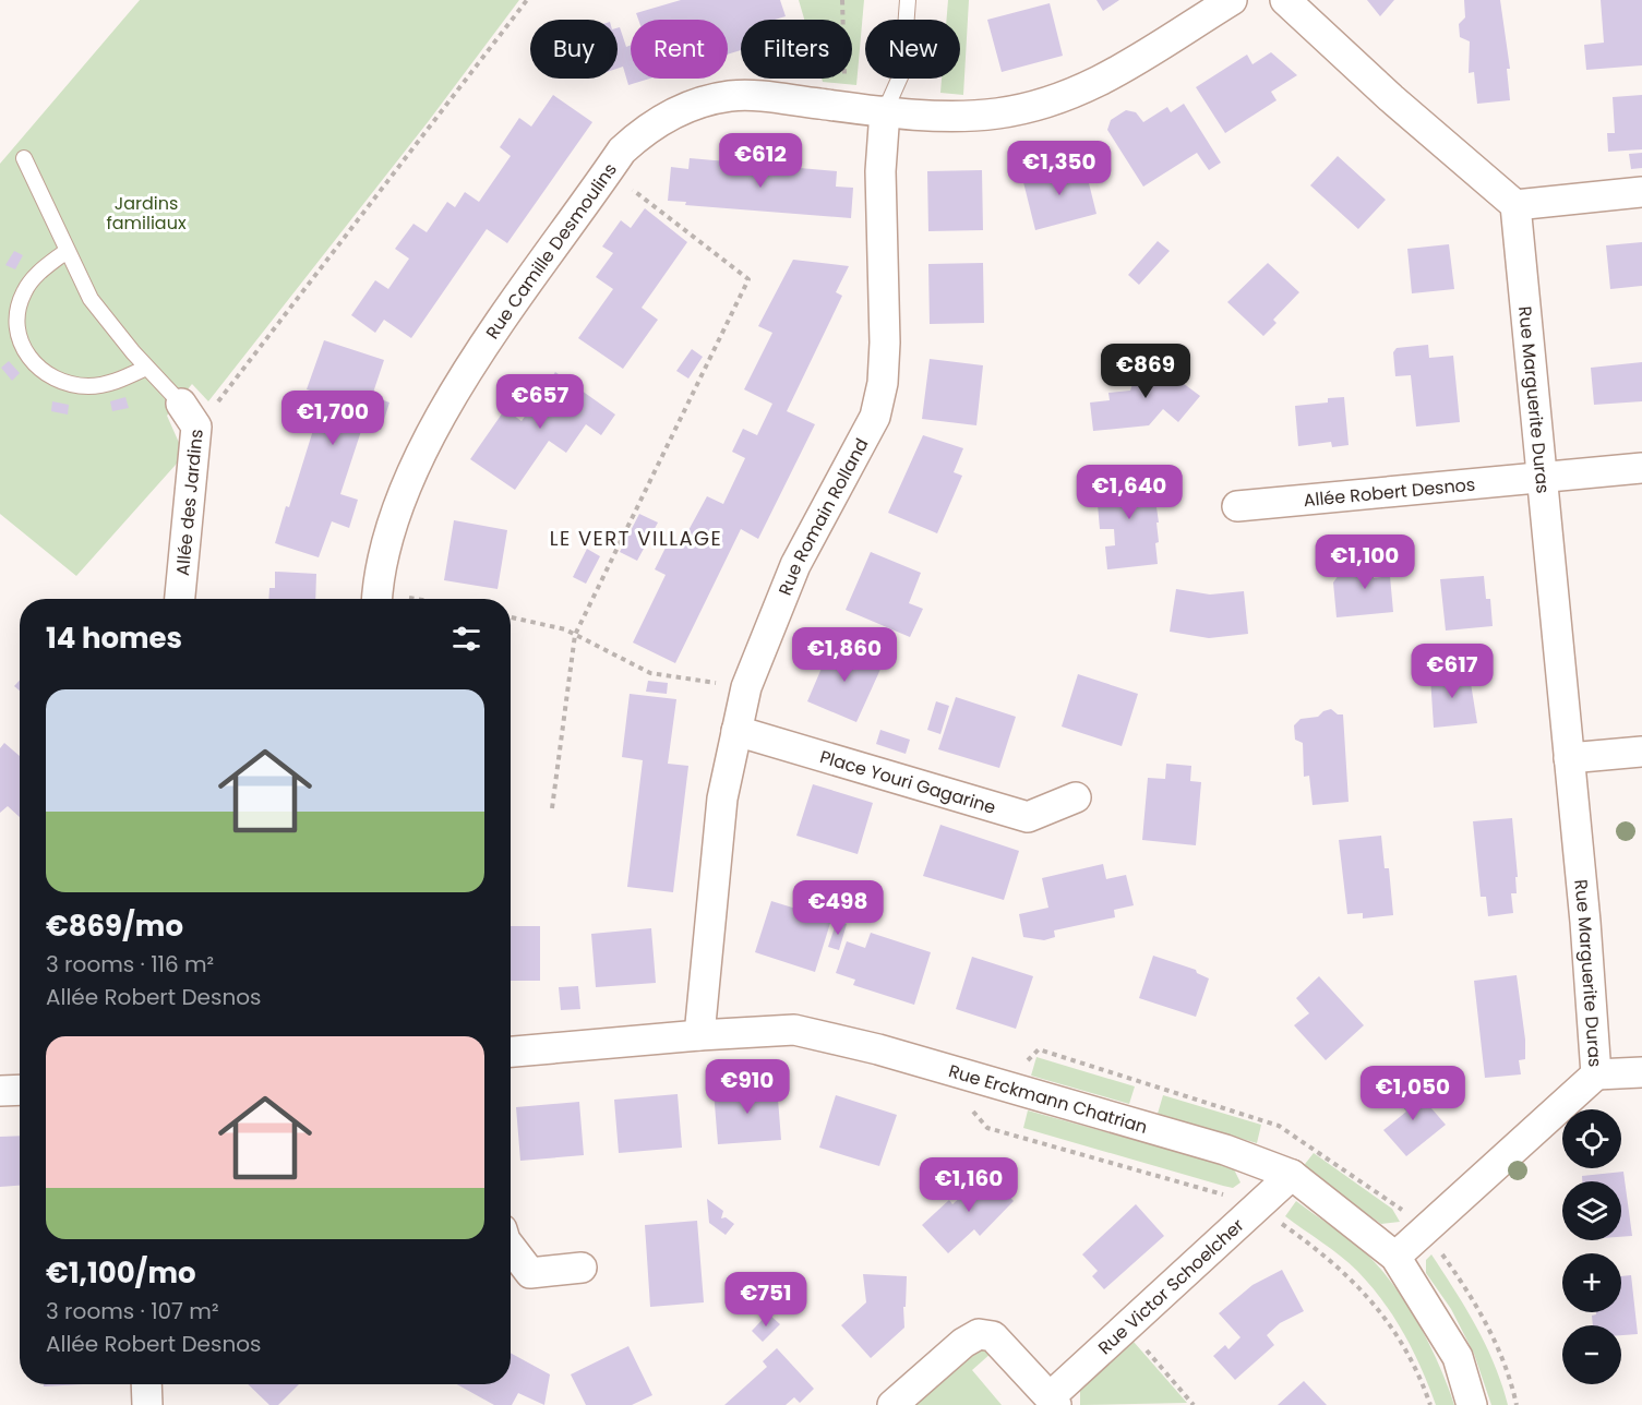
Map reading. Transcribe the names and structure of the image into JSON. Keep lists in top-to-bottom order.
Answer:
{
  "streets": {
    "street": [
      "Rue Camille Desmoulins",
      "Rue Marguerite Duras",
      "Allée Robert Desnos",
      "Allée des Jardins",
      "Rue Romain Rolland",
      "Place Youri Gagarine",
      "Rue Erckmann Chatrian",
      "Rue Victor Schoelcher"
    ]
  },
  "crossings": [
    ["Rue Camille Desmoulins", "Rue Romain Rolland"],
    ["Rue Marguerite Duras", "Allée Robert Desnos"],
    ["Rue Marguerite Duras", "Rue Erckmann Chatrian"],
    ["Rue Romain Rolland", "Place Youri Gagarine"],
    ["Rue Romain Rolland", "Rue Erckmann Chatrian"],
    ["Rue Erckmann Chatrian", "Rue Victor Schoelcher"]
  ],
  "districts": ["LE VERT VILLAGE"],
  "parks": ["Jardins familiaux"],
  "page": {
    "chip": [
      "Buy",
      "Rent",
      "Filters",
      "New"
    ],
    "price": [
      "€612",
      "€1,350",
      "€869",
      "€657",
      "€1,700",
      "€1,640",
      "€1,100",
      "€1,860",
      "€617",
      "€498",
      "€910",
      "€1,050",
      "€1,160",
      "€751"
    ],
    "heading": "14 homes",
    "list": [
      {
        "name": "€869/mo",
        "note": "3 rooms · 116 m² · Allée Robert Desnos"
      },
      {
        "name": "€1,100/mo",
        "note": "3 rooms · 107 m² · Allée Robert Desnos"
      }
    ],
    "map_buttons": ["+", "−"]
  }
}
